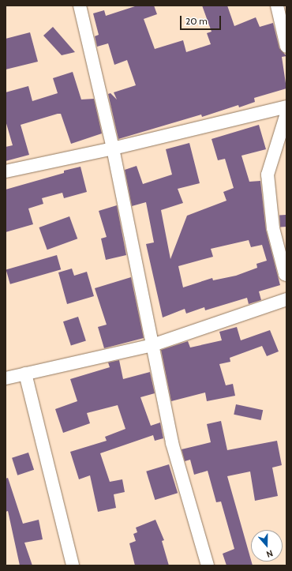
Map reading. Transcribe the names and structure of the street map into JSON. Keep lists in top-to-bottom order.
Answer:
{
  "scale_bar": "20 m",
  "north": "bottom"
}
